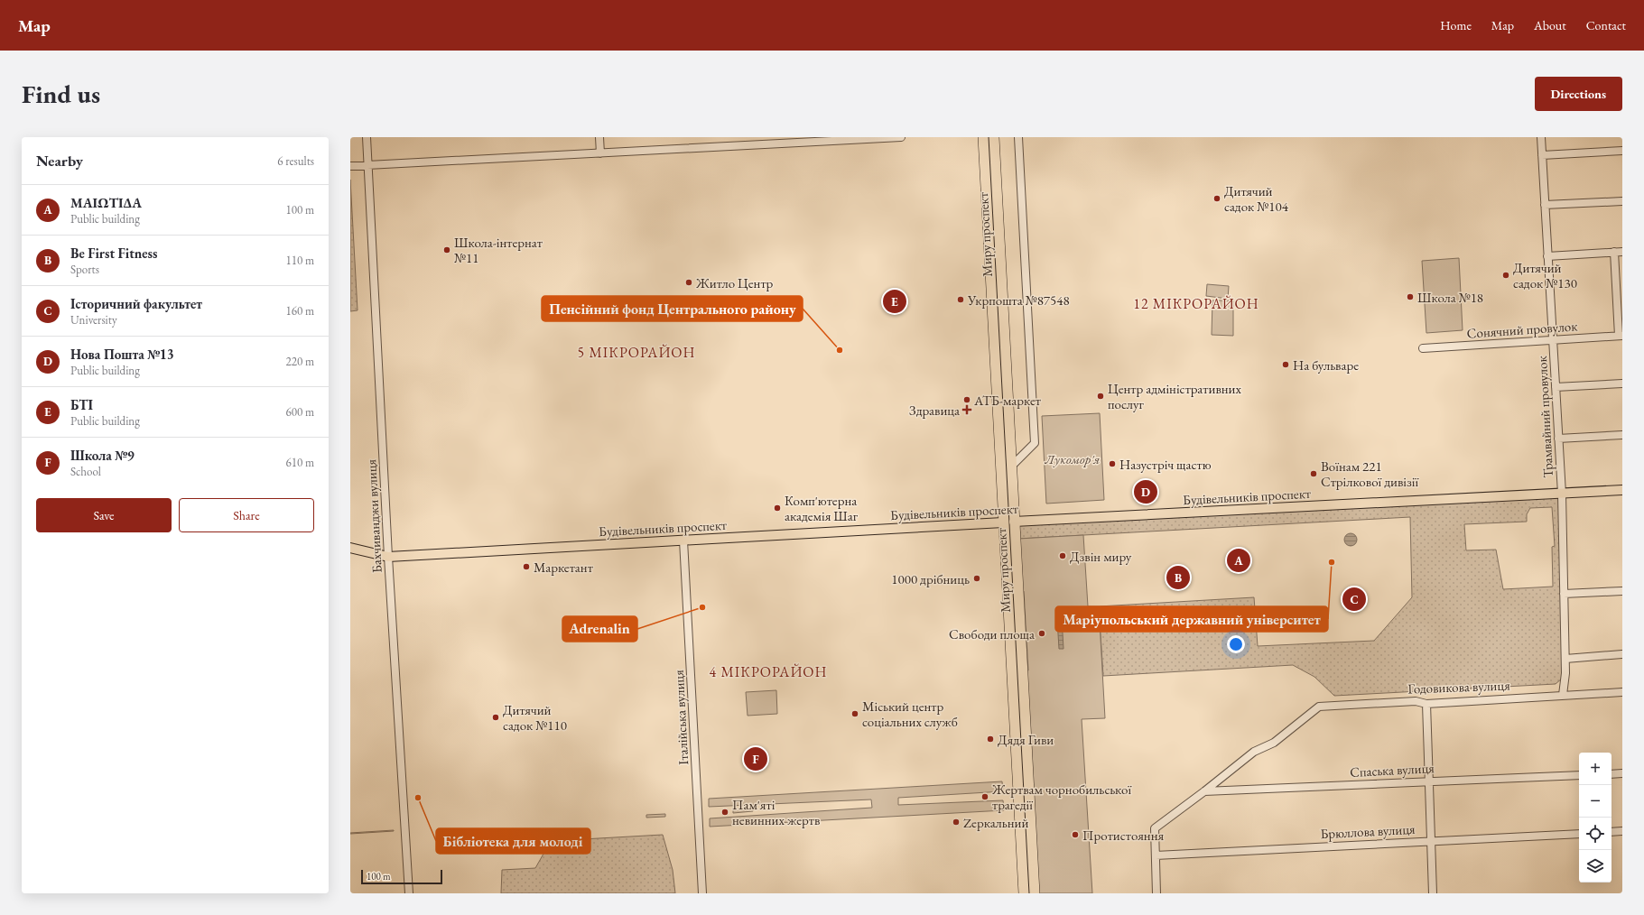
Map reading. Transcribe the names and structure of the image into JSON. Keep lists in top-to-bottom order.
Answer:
{
  "streets": {
    "highway": ["Миру проспект", "Будівельників проспект"],
    "street": [
      "Сонячний провулок",
      "Трамвайний провулок",
      "Бахчиванджи вулиця",
      "Годовикова вулиця",
      "Італійська вулиця",
      "Спаська вулиця",
      "Брюллова вулиця"
    ]
  },
  "crossings": [
    ["Миру проспект", "Будівельників проспект"],
    ["Сонячний провулок", "Трамвайний провулок"],
    ["Трамвайний провулок", "Будівельників проспект"],
    ["Трамвайний провулок", "Годовикова вулиця"],
    ["Будівельників проспект", "Бахчиванджи вулиця"],
    ["Будівельників проспект", "Італійська вулиця"],
    ["Годовикова вулиця", "Спаська вулиця"]
  ],
  "districts": ["12 МІКРОРАЙОН", "5 МІКРОРАЙОН", "4 МІКРОРАЙОН"],
  "parks": ["Лукомор'я"],
  "places": {
    "other": [
      "Дитячий садок №104",
      "Школа-інтернат №11",
      "Дитячий садок №130",
      "Житло Центр",
      "Школа №18",
      "Укрпошта №87548",
      "Пенсійний фонд Центрального району",
      "На бульваре",
      "Центр адміністративних послуг",
      "АТБ-маркет",
      "Назустріч щастю",
      "Воїнам 221 Стрілкової дивізії",
      "Комп'ютерна академія Шаг",
      "Дзвін миру",
      "Маріупольський державний університет",
      "Маркетант",
      "1000 дрібниць",
      "Adrenalin",
      "Свободи площа",
      "Міський центр соціальних служб",
      "Дитячий садок №110",
      "Дядя Гиви",
      "Жертвам чорнобильської трагедії",
      "Бібліотека для молоді",
      "Пам'яті невинних жертв",
      "Zеркальний",
      "Протистояння"
    ],
    "health": ["Здравица"]
  },
  "scale_bar": "100 m",
  "page": {
    "header": "Map",
    "nav": [
      "Home",
      "Map",
      "About",
      "Contact"
    ],
    "buttons": [
      "Directions",
      ["Save", "Share"]
    ],
    "title": "Find us",
    "heading": ["Nearby", "6 results"],
    "list": [
      {
        "mark": "A",
        "name": "ΜΑΙΩΤΙΔΑ",
        "note": "Public building",
        "value": "100 m"
      },
      {
        "mark": "B",
        "name": "Be First Fitness",
        "note": "Sports",
        "value": "110 m"
      },
      {
        "mark": "C",
        "name": "Історичний факультет",
        "note": "University",
        "value": "160 m"
      },
      {
        "mark": "D",
        "name": "Нова Пошта №13",
        "note": "Public building",
        "value": "220 m"
      },
      {
        "mark": "E",
        "name": "БТІ",
        "note": "Public building",
        "value": "600 m"
      },
      {
        "mark": "F",
        "name": "Школа №9",
        "note": "School",
        "value": "610 m"
      }
    ],
    "pins": [
      "E",
      "D",
      "A",
      "B",
      "C",
      "F"
    ],
    "map_buttons": ["+", "−"],
    "scale": "100 m"
  }
}
